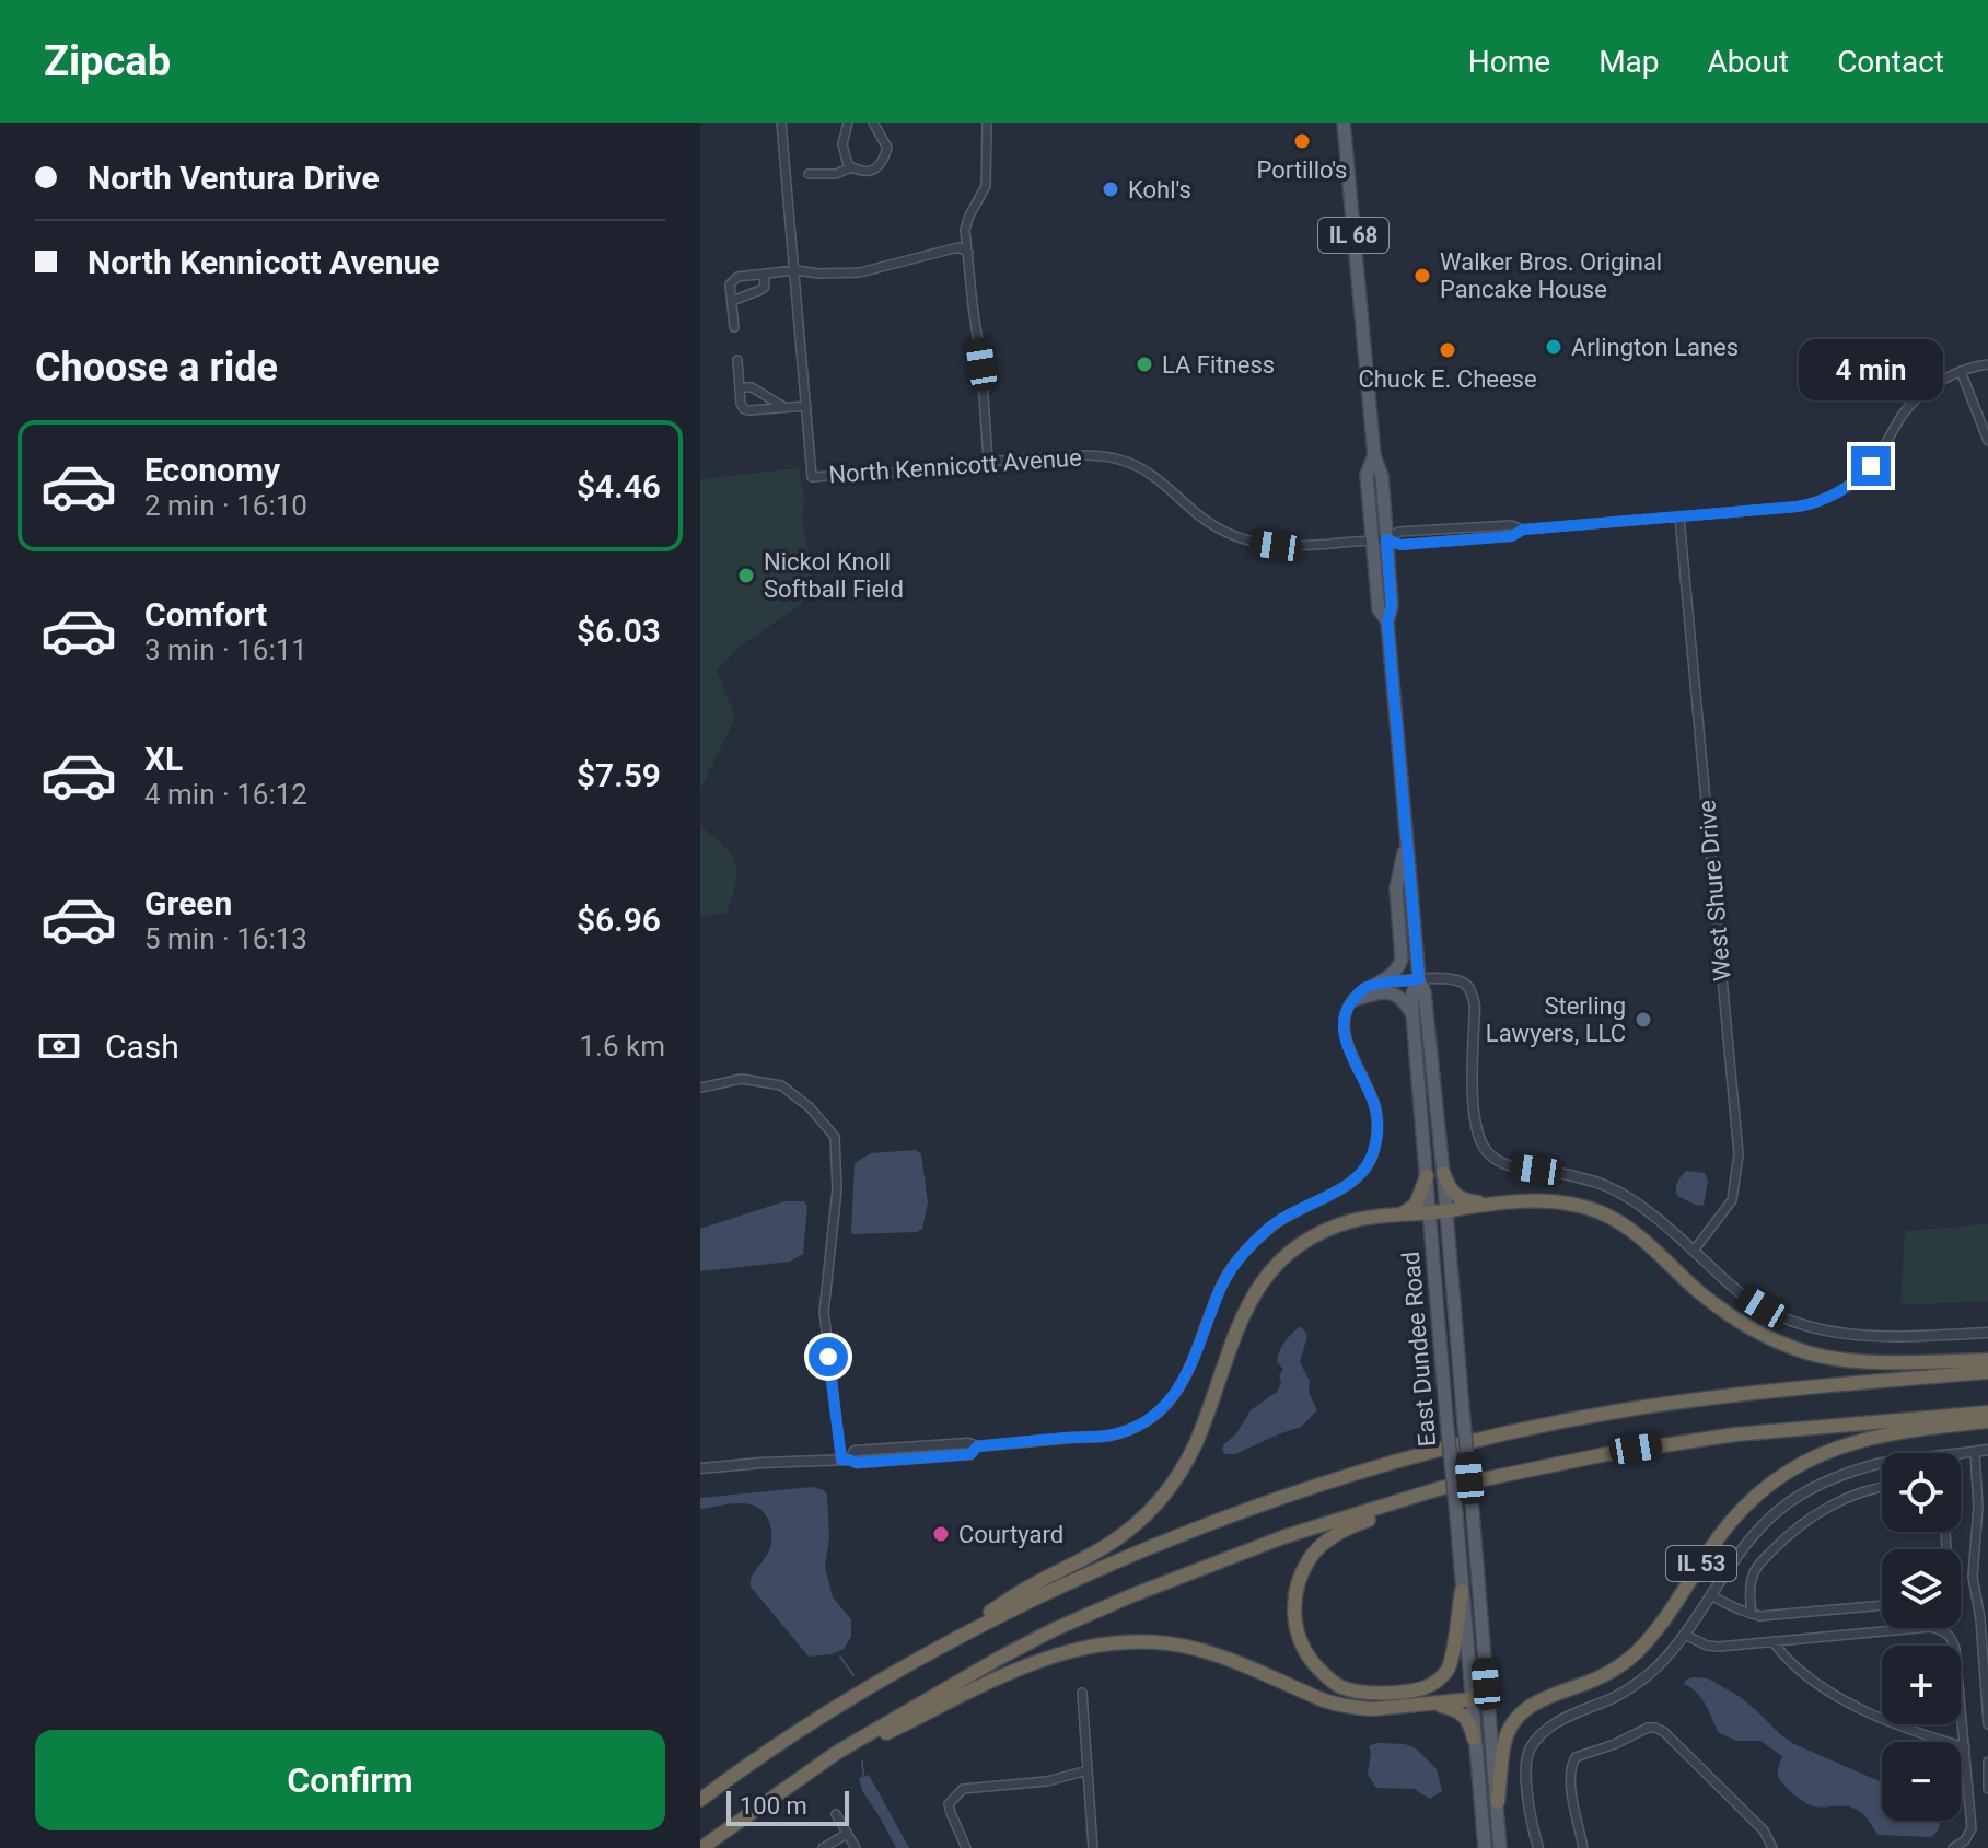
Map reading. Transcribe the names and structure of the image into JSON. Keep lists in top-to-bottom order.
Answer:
{
  "streets": {
    "highway": ["IL 53"],
    "main road": ["IL 68", "East Dundee Road"],
    "street": ["North Kennicott Avenue", "West Shure Drive"]
  },
  "crossings": [
    ["IL 68", "North Kennicott Avenue"],
    ["IL 68", "East Dundee Road"],
    ["North Kennicott Avenue", "West Shure Drive"],
    ["East Dundee Road", "IL 53"]
  ],
  "places": [
    "Portillo's",
    "Kohl's",
    "Walker Bros. Original Pancake House",
    "Arlington Lanes",
    "Chuck E. Cheese",
    "LA Fitness",
    "Nickol Knoll Softball Field",
    "Sterling Lawyers, LLC",
    "Courtyard"
  ],
  "scale_bar": "100 m",
  "page": {
    "header": "Zipcab",
    "nav": [
      "Home",
      "Map",
      "About",
      "Contact"
    ],
    "banner": ["North Ventura Drive", "North Kennicott Avenue"],
    "heading": "Choose a ride",
    "bubble": "4 min",
    "list": [
      {
        "name": "Economy",
        "note": "2 min · 16:10",
        "value": "$4.46"
      },
      {
        "name": "Comfort",
        "note": "3 min · 16:11",
        "value": "$6.03"
      },
      {
        "name": "XL",
        "note": "4 min · 16:12",
        "value": "$7.59"
      },
      {
        "name": "Green",
        "note": "5 min · 16:13",
        "value": "$6.96"
      }
    ],
    "pay": ["Cash", "1.6 km"],
    "map_buttons": ["+", "−"],
    "buttons": "Confirm",
    "scale": "100 m"
  }
}
